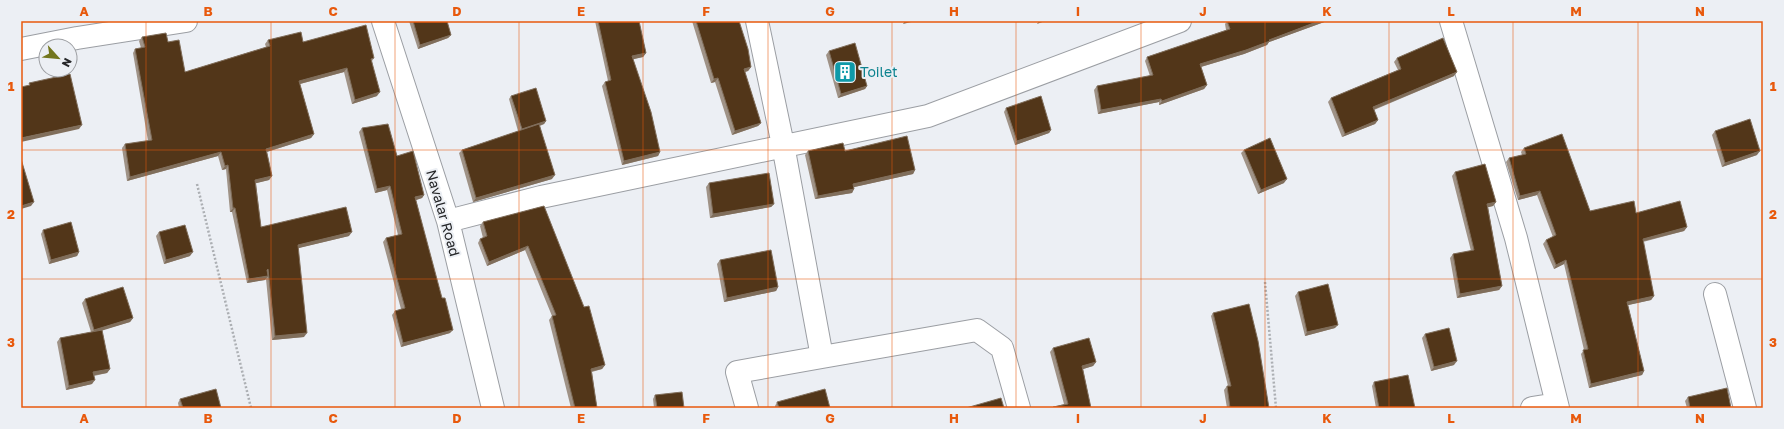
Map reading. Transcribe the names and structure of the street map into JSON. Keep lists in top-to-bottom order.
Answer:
{
  "streets": {
    "street": ["Navalar Road"]
  },
  "places": {
    "building": ["Toilet"]
  },
  "north": "bottom right",
  "grid": {
    "columns": [
      "A",
      "B",
      "C",
      "D",
      "E",
      "F",
      "G",
      "H",
      "I",
      "J",
      "K",
      "L",
      "M",
      "N"
    ],
    "rows": ["1", "2", "3"]
  }
}
